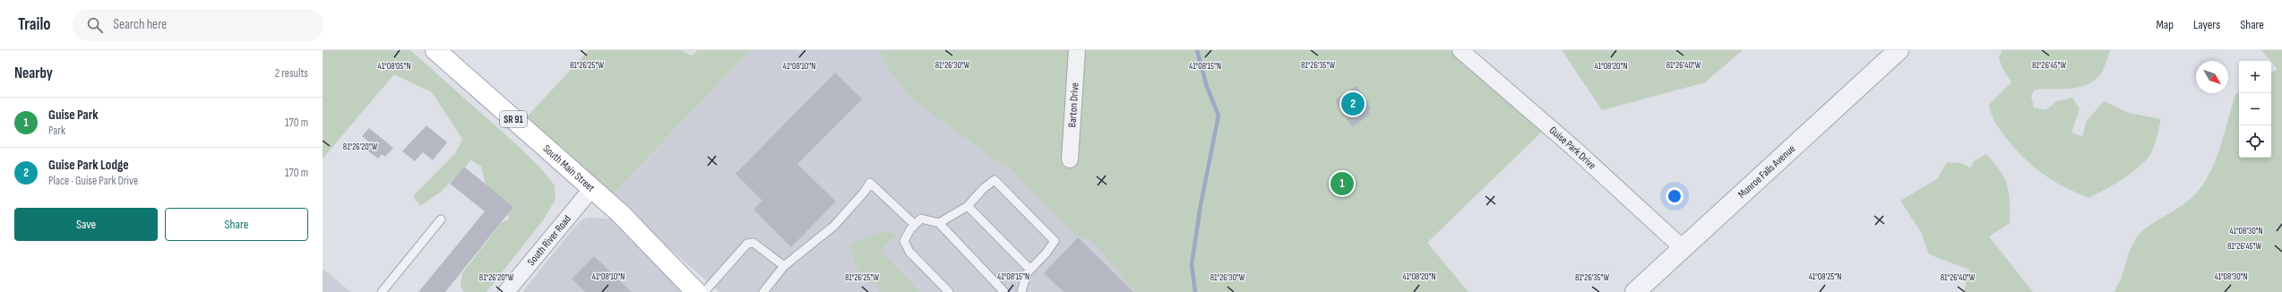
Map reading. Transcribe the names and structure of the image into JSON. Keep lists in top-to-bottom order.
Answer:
{
  "streets": {
    "main road": ["SR 91", "South Main Street"],
    "street": [
      "Barton Drive",
      "Guise Park Drive",
      "Munroe Falls Avenue",
      "South River Road"
    ]
  },
  "crossings": [
    ["Guise Park Drive", "Munroe Falls Avenue"],
    ["South Main Street", "South River Road"]
  ],
  "north": "bottom right",
  "page": {
    "header": "Trailo",
    "search": "Search here",
    "nav": ["Map", "Layers", "Share"],
    "heading": ["Nearby", "2 results"],
    "map_buttons": ["+", "−"],
    "pins": ["2", "1"],
    "list": [
      {
        "mark": "1",
        "name": "Guise Park",
        "note": "Park",
        "value": "170 m"
      },
      {
        "mark": "2",
        "name": "Guise Park Lodge",
        "note": "Place · Guise Park Drive",
        "value": "170 m"
      }
    ],
    "buttons": ["Save", "Share"]
  },
  "coordinates": [
    "81°26'25\"W",
    "81°26'30\"W",
    "81°26'35\"W",
    "81°26'40\"W",
    "81°26'45\"W",
    "41°08'20\"N",
    "41°08'05\"N",
    "41°08'10\"N",
    "41°08'15\"N",
    "81°26'20\"W",
    "41°08'30\"N",
    "41°08'25\"N"
  ]
}
